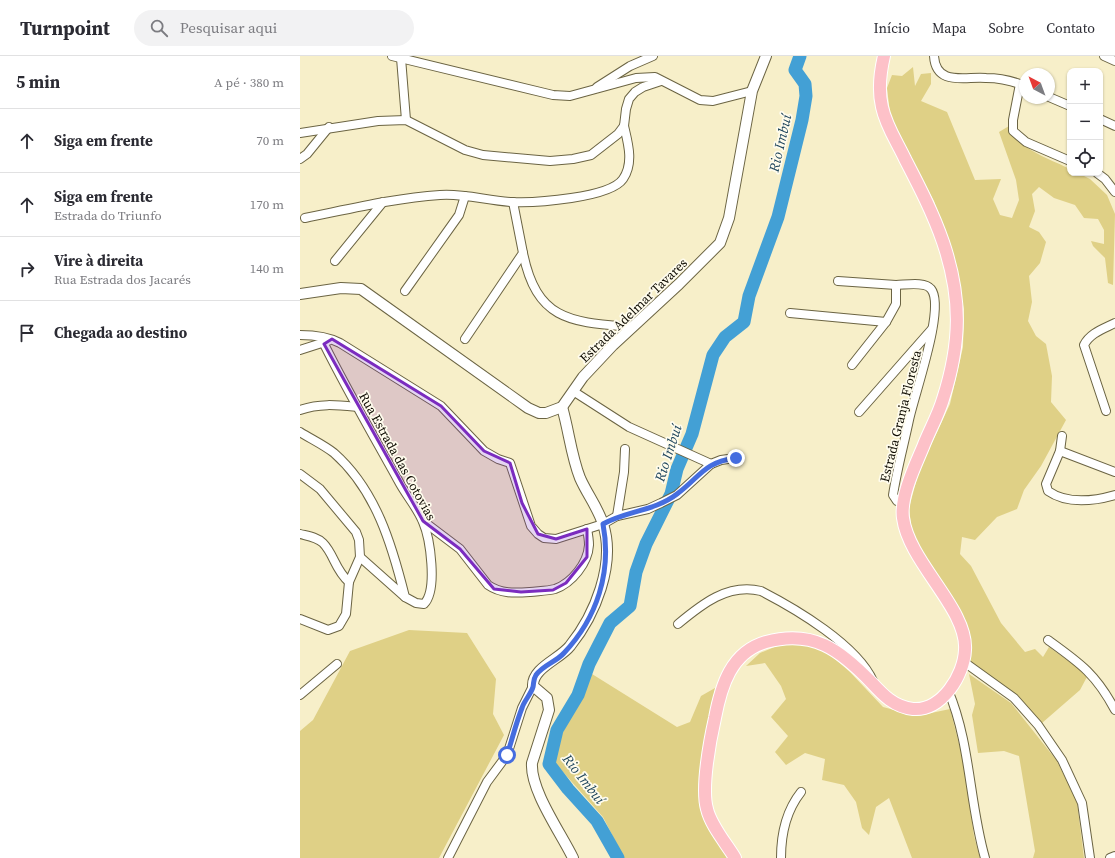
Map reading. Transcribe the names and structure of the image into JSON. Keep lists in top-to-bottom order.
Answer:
{
  "streets": {
    "street": ["Estrada Adelmar Tavares", "Estrada Granja Floresta", "Rua Estrada das Cotovias"]
  },
  "water": ["Rio Imbuí"],
  "north": "top left",
  "page": {
    "header": "Turnpoint",
    "search": "Pesquisar aqui",
    "nav": [
      "Início",
      "Mapa",
      "Sobre",
      "Contato"
    ],
    "heading": ["5 min", "A pé · 380 m"],
    "map_buttons": ["+", "−"],
    "list": [
      ["Siga em frente", "70 m"],
      ["Siga em frente", "Estrada do Triunfo", "170 m"],
      ["Vire à direita", "Rua Estrada dos Jacarés", "140 m"],
      "Chegada ao destino"
    ]
  }
}
